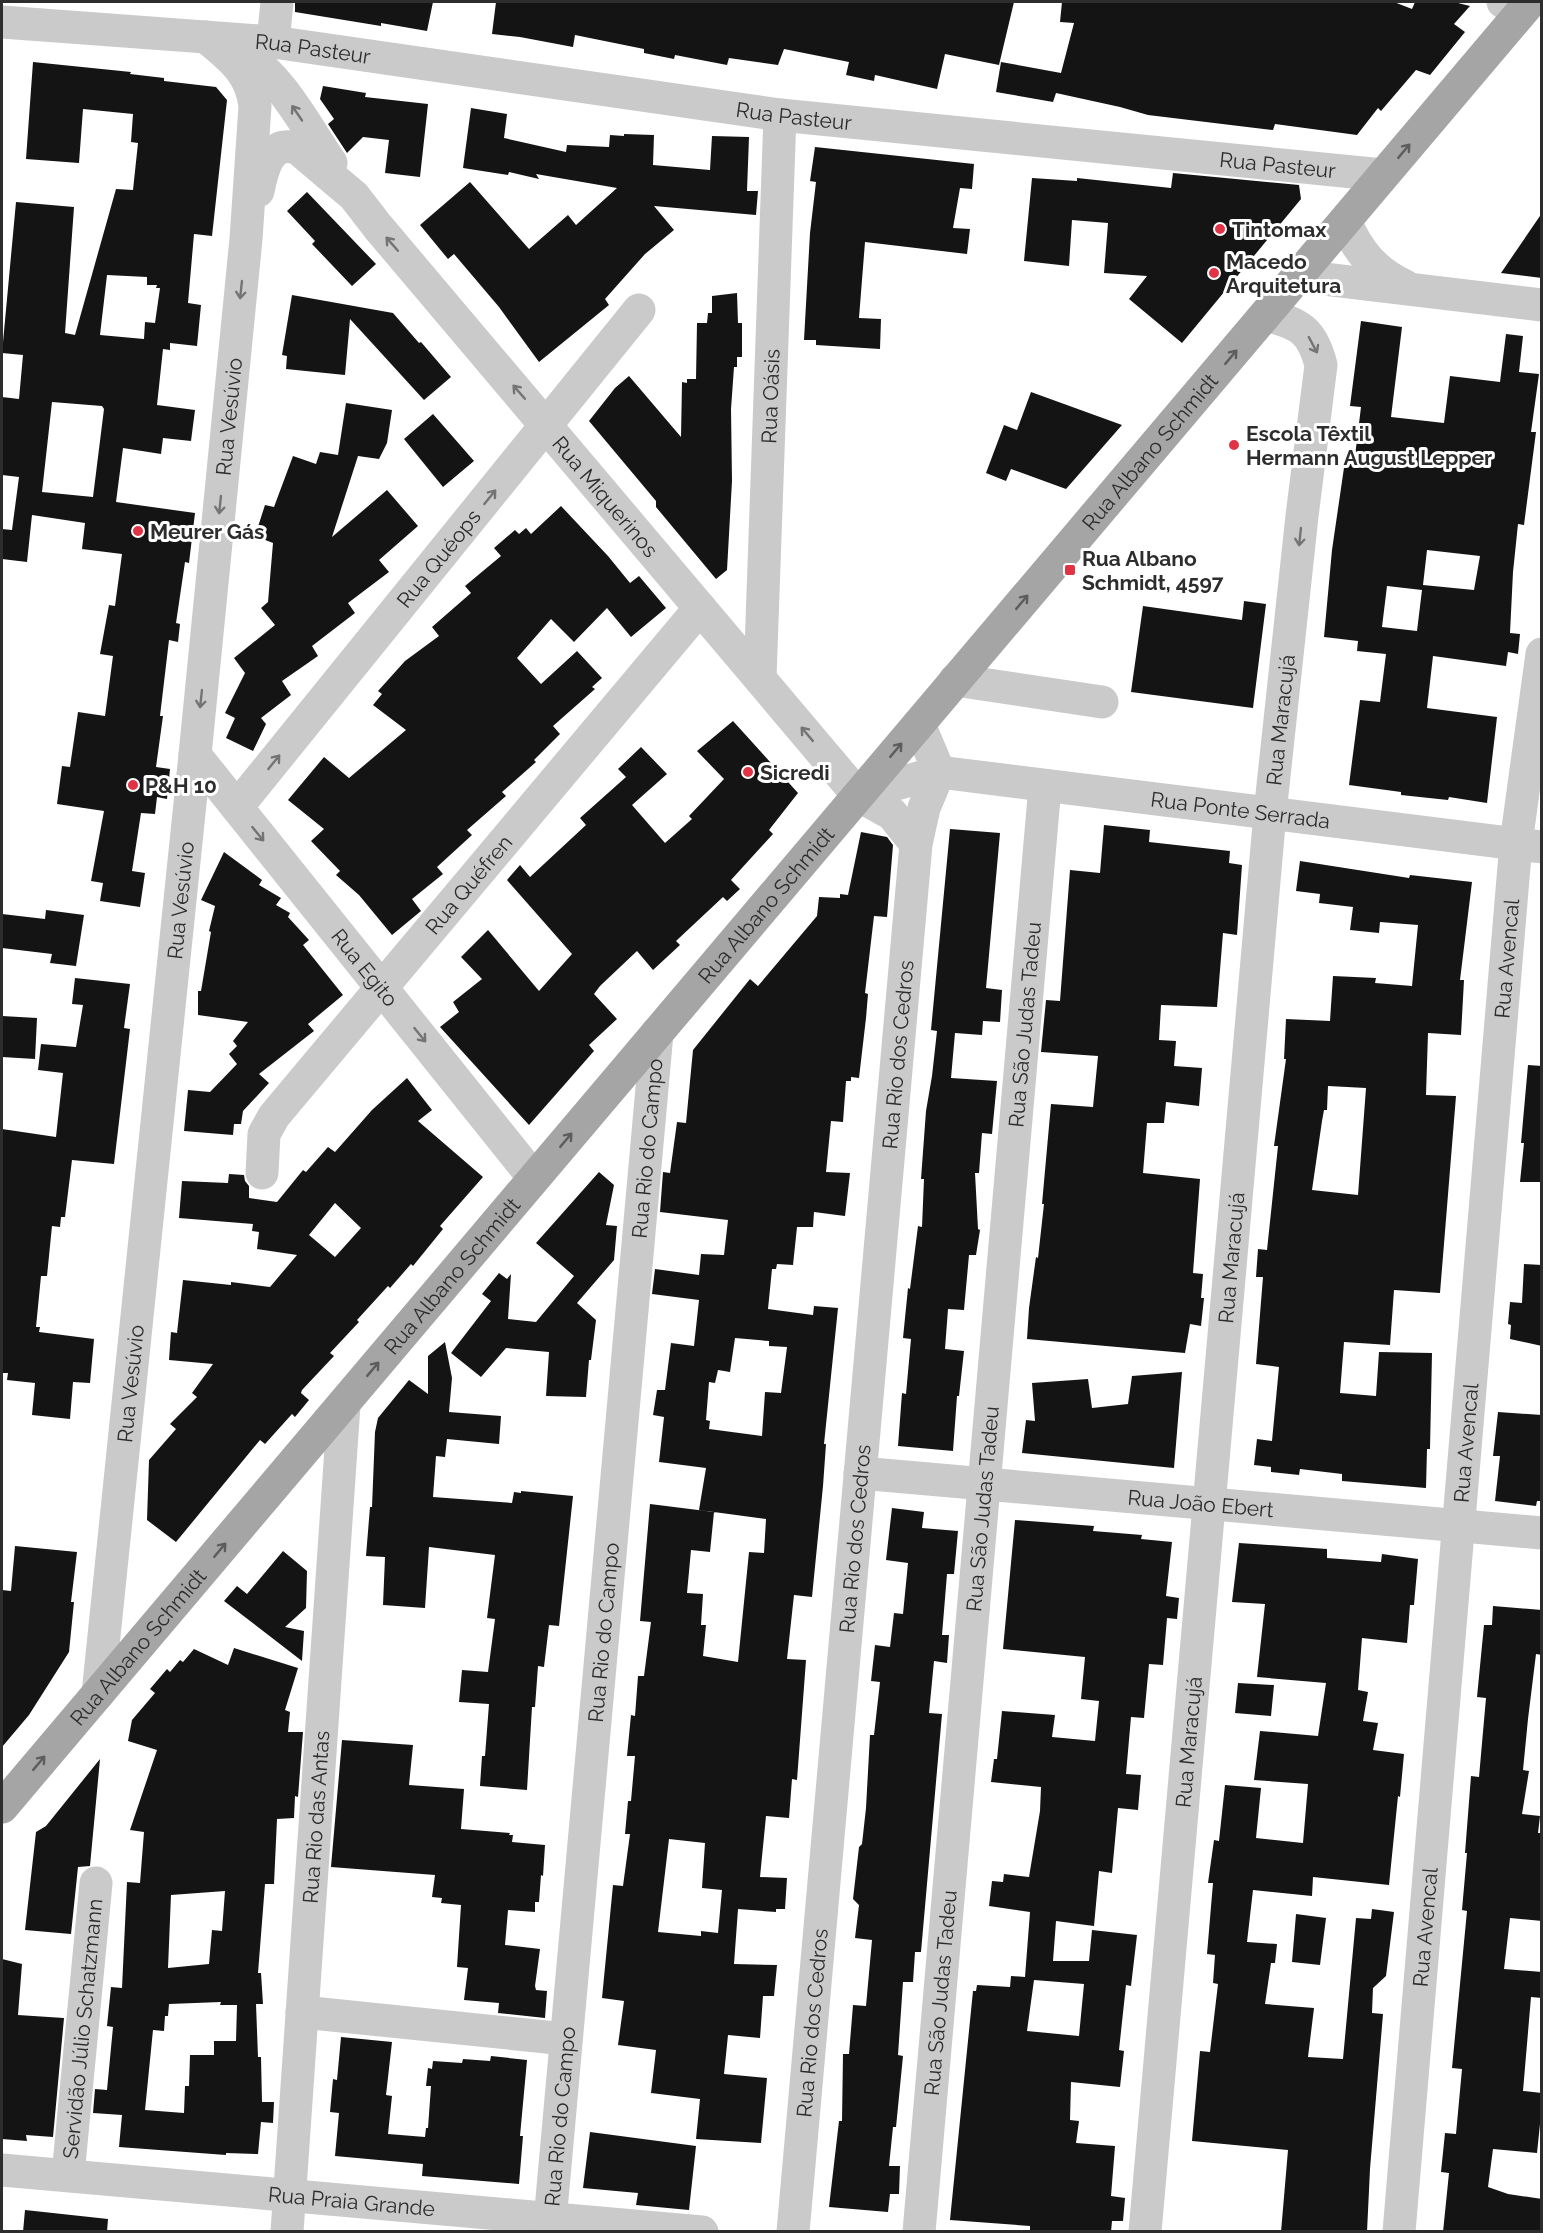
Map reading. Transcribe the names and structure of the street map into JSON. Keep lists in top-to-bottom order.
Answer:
{
  "streets": {
    "main road": ["Rua Albano Schmidt"],
    "street": [
      "Rua Pasteur",
      "Rua Oásis",
      "Rua Vesúvio",
      "Rua Miquerinos",
      "Rua Quéops",
      "Rua Maracujá",
      "Rua Ponte Serrada",
      "Rua Quéfren",
      "Rua Avencal",
      "Rua Egito",
      "Rua São Judas Tadeu",
      "Rua Rio dos Cedros",
      "Rua Rio do Campo",
      "Rua João Ebert",
      "Rua Rio das Antas",
      "Servidão Júlio Schatzmann",
      "Rua Praia Grande"
    ]
  },
  "crossings": [
    ["Rua Pasteur", "Rua Oásis"],
    ["Rua Pasteur", "Rua Vesúvio"],
    ["Rua Pasteur", "Rua Albano Schmidt"],
    ["Rua Pasteur", "Rua Miquerinos"],
    ["Rua Oásis", "Rua Miquerinos"],
    ["Rua Vesúvio", "Rua Albano Schmidt"],
    ["Rua Vesúvio", "Rua Miquerinos"],
    ["Rua Vesúvio", "Rua Egito"],
    ["Rua Albano Schmidt", "Rua Miquerinos"],
    ["Rua Albano Schmidt", "Rua Maracujá"],
    ["Rua Albano Schmidt", "Rua Ponte Serrada"],
    ["Rua Albano Schmidt", "Rua Egito"],
    ["Rua Albano Schmidt", "Rua Rio do Campo"],
    ["Rua Albano Schmidt", "Rua Rio das Antas"],
    ["Rua Miquerinos", "Rua Quéops"],
    ["Rua Miquerinos", "Rua Ponte Serrada"],
    ["Rua Miquerinos", "Rua Quéfren"],
    ["Rua Quéops", "Rua Egito"],
    ["Rua Maracujá", "Rua Ponte Serrada"],
    ["Rua Maracujá", "Rua João Ebert"],
    ["Rua Ponte Serrada", "Rua Avencal"],
    ["Rua Ponte Serrada", "Rua São Judas Tadeu"],
    ["Rua Ponte Serrada", "Rua Rio dos Cedros"],
    ["Rua Quéfren", "Rua Egito"],
    ["Rua Avencal", "Rua João Ebert"],
    ["Rua São Judas Tadeu", "Rua João Ebert"],
    ["Rua Rio dos Cedros", "Rua João Ebert"],
    ["Rua Rio do Campo", "Rua Praia Grande"],
    ["Rua Rio das Antas", "Rua Praia Grande"],
    ["Servidão Júlio Schatzmann", "Rua Praia Grande"]
  ],
  "one_way": [
    "Rua Albano Schmidt",
    "Rua Miquerinos",
    "Rua Quéops",
    "Rua Egito"
  ],
  "places": {
    "other": [
      "Tintomax",
      "Macedo Arquitetura",
      "Escola Têxtil Hermann August Lepper",
      "Meurer Gás",
      "Sicredi",
      "P&H 10"
    ],
    "transit": ["Rua Albano Schmidt, 4597"]
  }
}
